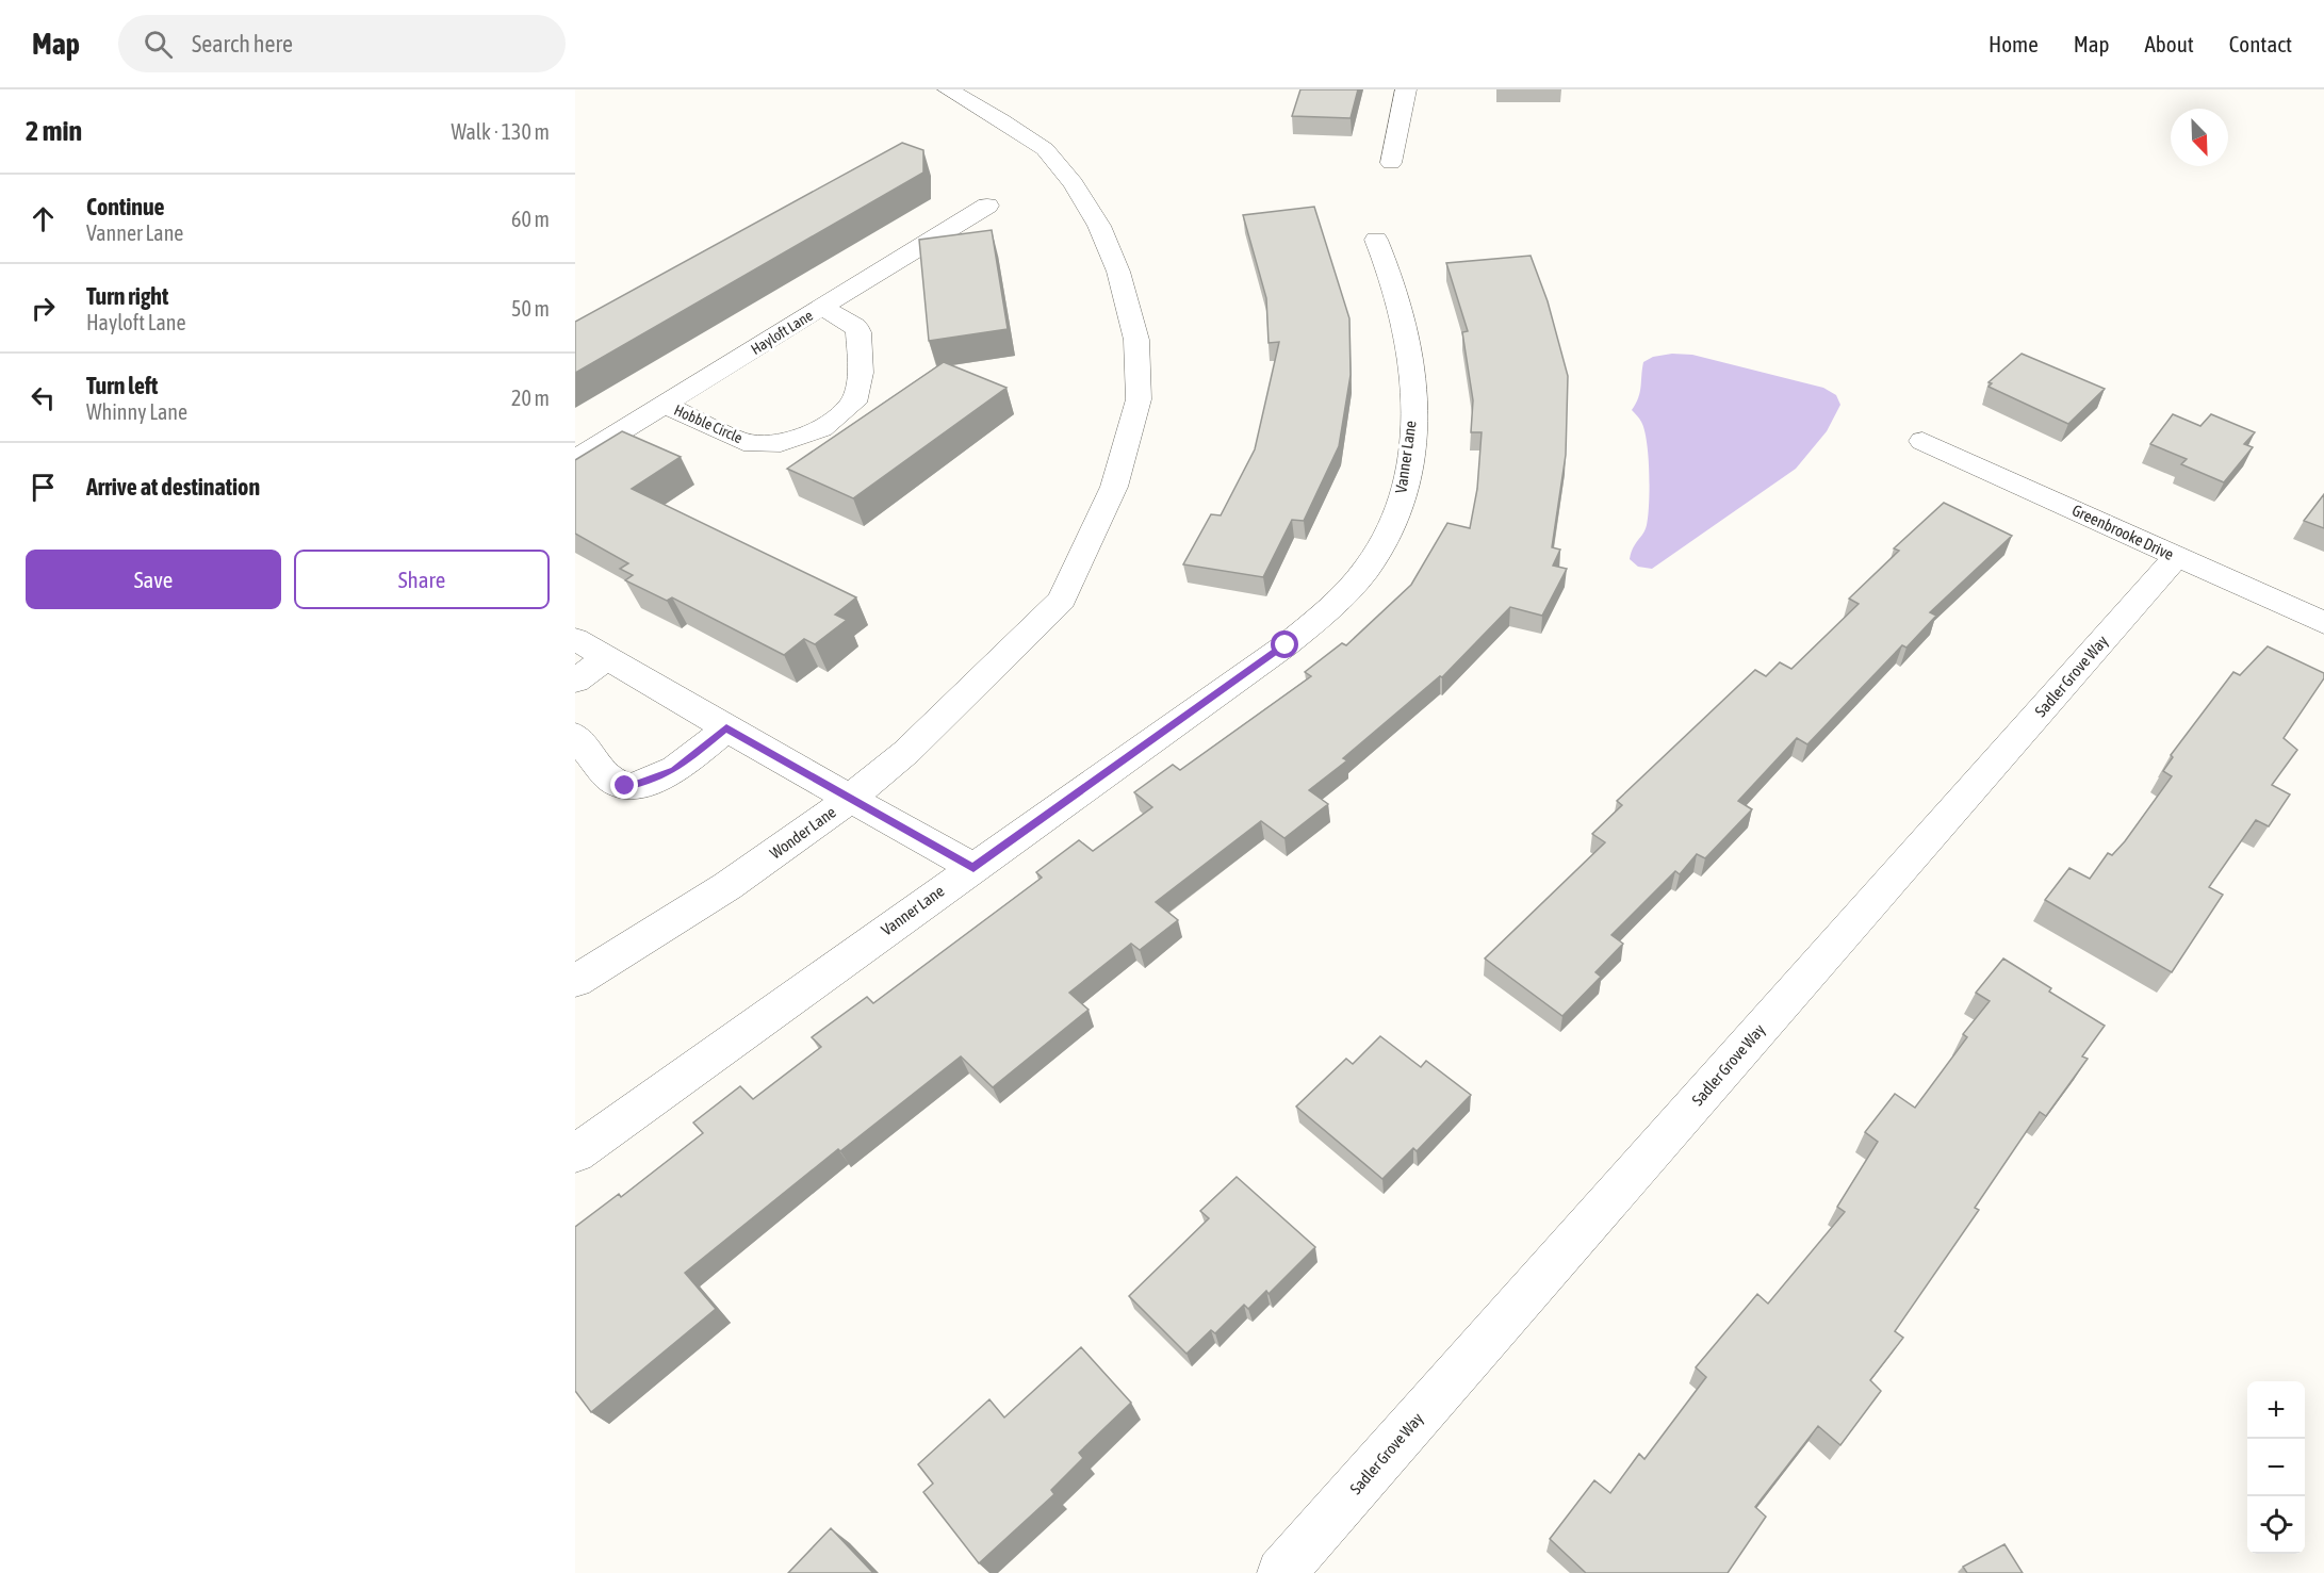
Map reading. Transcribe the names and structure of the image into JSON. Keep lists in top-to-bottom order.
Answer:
{
  "streets": {
    "street": [
      "Hayloft Lane",
      "Hobble Circle",
      "Vanner Lane",
      "Greenbrooke Drive",
      "Sadler Grove Way",
      "Wonder Lane"
    ]
  },
  "crossings": [
    ["Hayloft Lane", "Hobble Circle"],
    ["Greenbrooke Drive", "Sadler Grove Way"]
  ],
  "north": "bottom right",
  "page": {
    "header": "Map",
    "search": "Search here",
    "nav": [
      "Home",
      "Map",
      "About",
      "Contact"
    ],
    "heading": ["2 min", "Walk · 130 m"],
    "list": [
      ["Continue", "Vanner Lane", "60 m"],
      ["Turn right", "Hayloft Lane", "50 m"],
      ["Turn left", "Whinny Lane", "20 m"],
      "Arrive at destination"
    ],
    "buttons": ["Save", "Share"],
    "map_buttons": ["+", "−"]
  }
}
